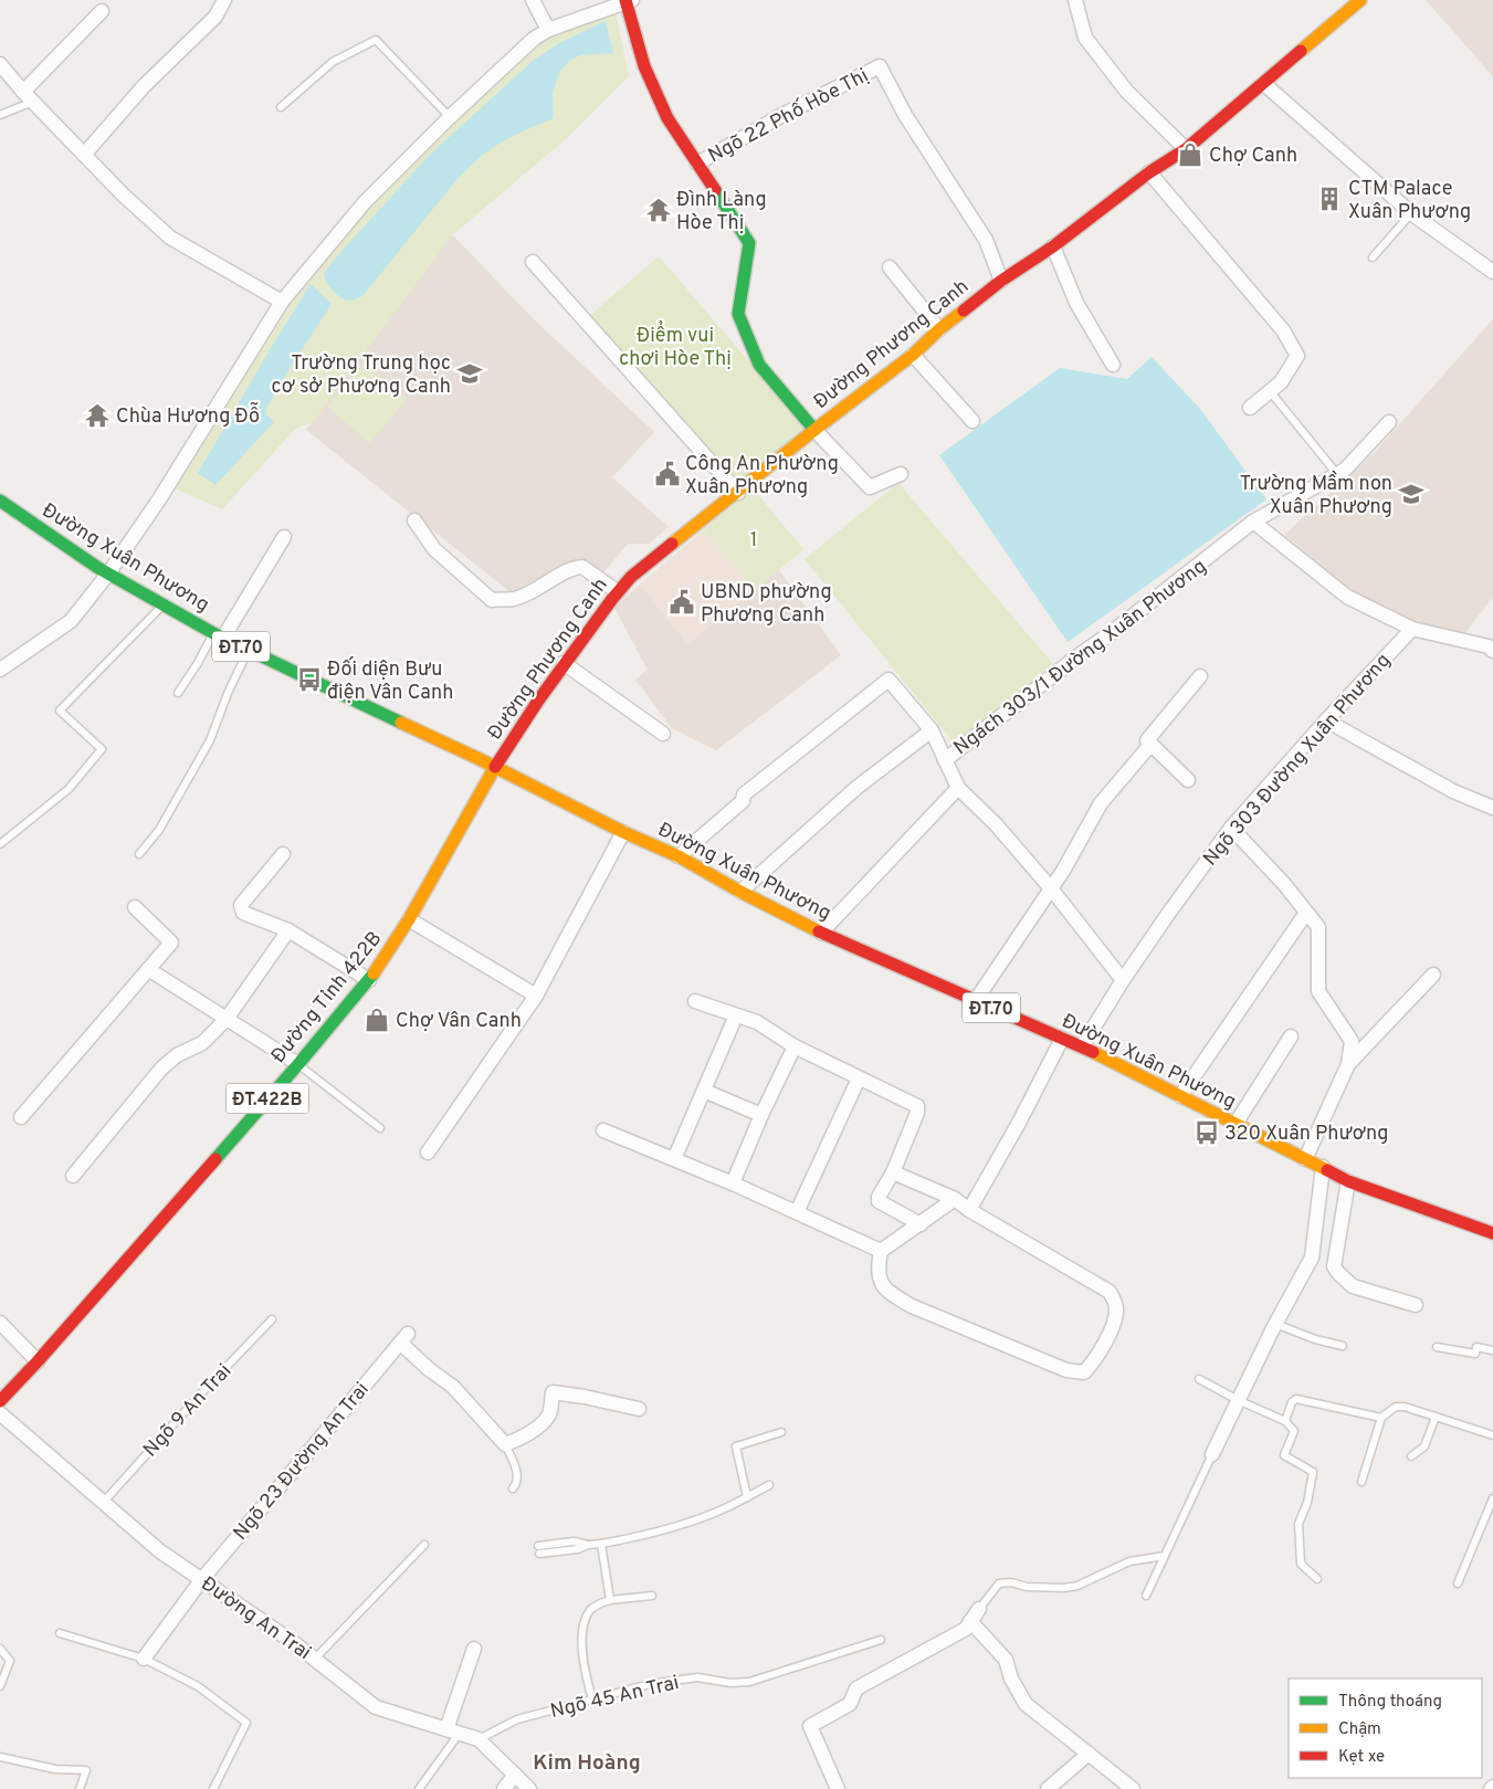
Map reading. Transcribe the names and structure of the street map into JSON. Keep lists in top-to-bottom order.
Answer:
{
  "streets": {
    "main road": [
      "Đường Phương Canh",
      "Đường Xuân Phương",
      "ĐT.70",
      "Đường Tỉnh 422B",
      "ĐT.422B"
    ],
    "street": [
      "Ngõ 22 Phố Hòe Thị",
      "Ngách 303/1 Đường Xuân Phương",
      "Ngõ 303 Đường Xuân Phương",
      "Ngõ 23 Đường An Trai",
      "Đường An Trai"
    ],
    "lane": ["Ngõ 9 An Trai", "Ngõ 45 An Trai"]
  },
  "crossings": [
    ["Ngõ 22 Phố Hòe Thị", "Đường Phương Canh"],
    ["Đường Phương Canh", "Đường Xuân Phương"],
    ["Đường Phương Canh", "Đường Tỉnh 422B"],
    ["Đường Xuân Phương", "Ngõ 303 Đường Xuân Phương"],
    ["Đường Xuân Phương", "Đường Tỉnh 422B"],
    ["Ngách 303/1 Đường Xuân Phương", "Ngõ 303 Đường Xuân Phương"],
    ["Ngõ 9 An Trai", "Đường An Trai"],
    ["Ngõ 23 Đường An Trai", "Đường An Trai"],
    ["Đường An Trai", "Ngõ 45 An Trai"]
  ],
  "districts": ["Kim Hoàng"],
  "parks": ["Điểm vui chơi Hòe Thị", "1"],
  "places": {
    "shop": ["Chợ Canh", "Chợ Vân Canh"],
    "building": ["CTM Palace Xuân Phương"],
    "temple": ["Đình Làng Hòe Thị", "Chùa Hương Đỗ"],
    "school or university": ["Trường Trung học cơ sở Phương Canh", "Trường Mầm non Xuân Phương"],
    "public building": ["Công An Phường Xuân Phương", "UBND phường Phương Canh"],
    "bus stop": ["Đối diện Bưu điện Vân Canh", "320 Xuân Phương"]
  },
  "legend": ["Thông thoáng", "Chậm", "Kẹt xe"]
}
